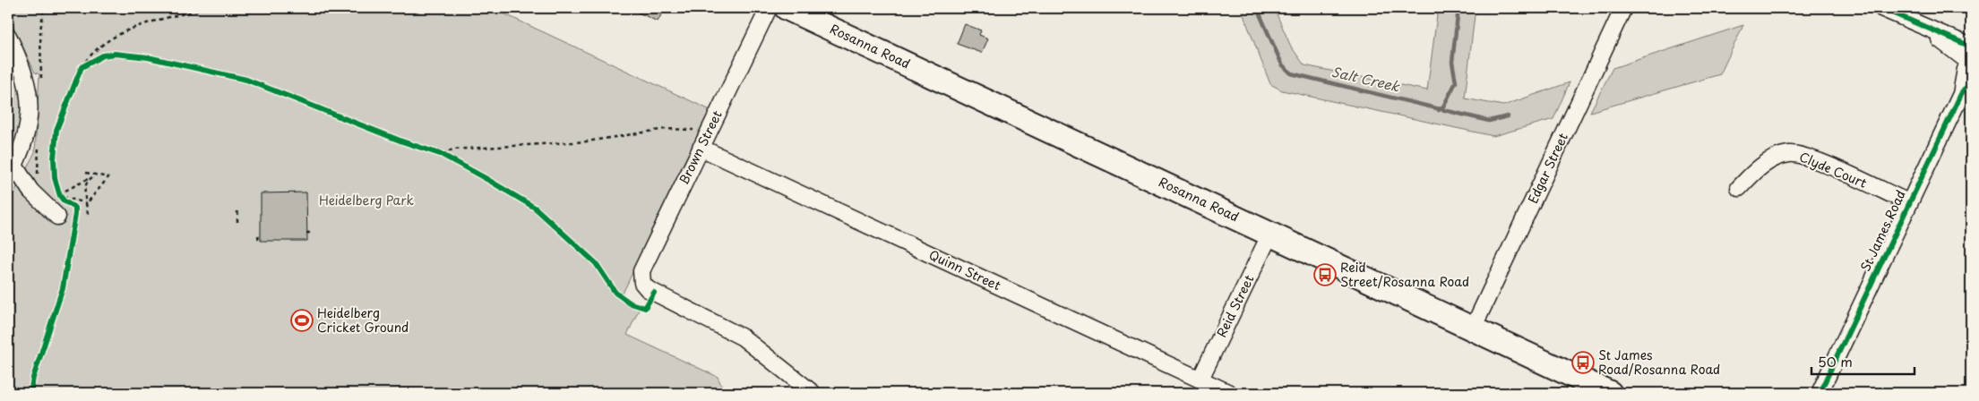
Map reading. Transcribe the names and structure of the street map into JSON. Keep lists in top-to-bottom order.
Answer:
{
  "streets": {
    "highway": ["Rosanna Road"],
    "street": [
      "Brown Street",
      "Edgar Street",
      "Clyde Court",
      "St James Road",
      "Quinn Street",
      "Reid Street"
    ]
  },
  "crossings": [
    ["Rosanna Road", "Edgar Street"],
    ["Rosanna Road", "Reid Street"],
    ["Brown Street", "Quinn Street"],
    ["Clyde Court", "St James Road"],
    ["Quinn Street", "Reid Street"]
  ],
  "water": ["Salt Creek"],
  "parks": ["Heidelberg Park"],
  "places": {
    "bus stop": ["Reid Street/Rosanna Road", "St James Road/Rosanna Road"],
    "sports": ["Heidelberg Cricket Ground"]
  },
  "scale_bar": "50 m"
}
